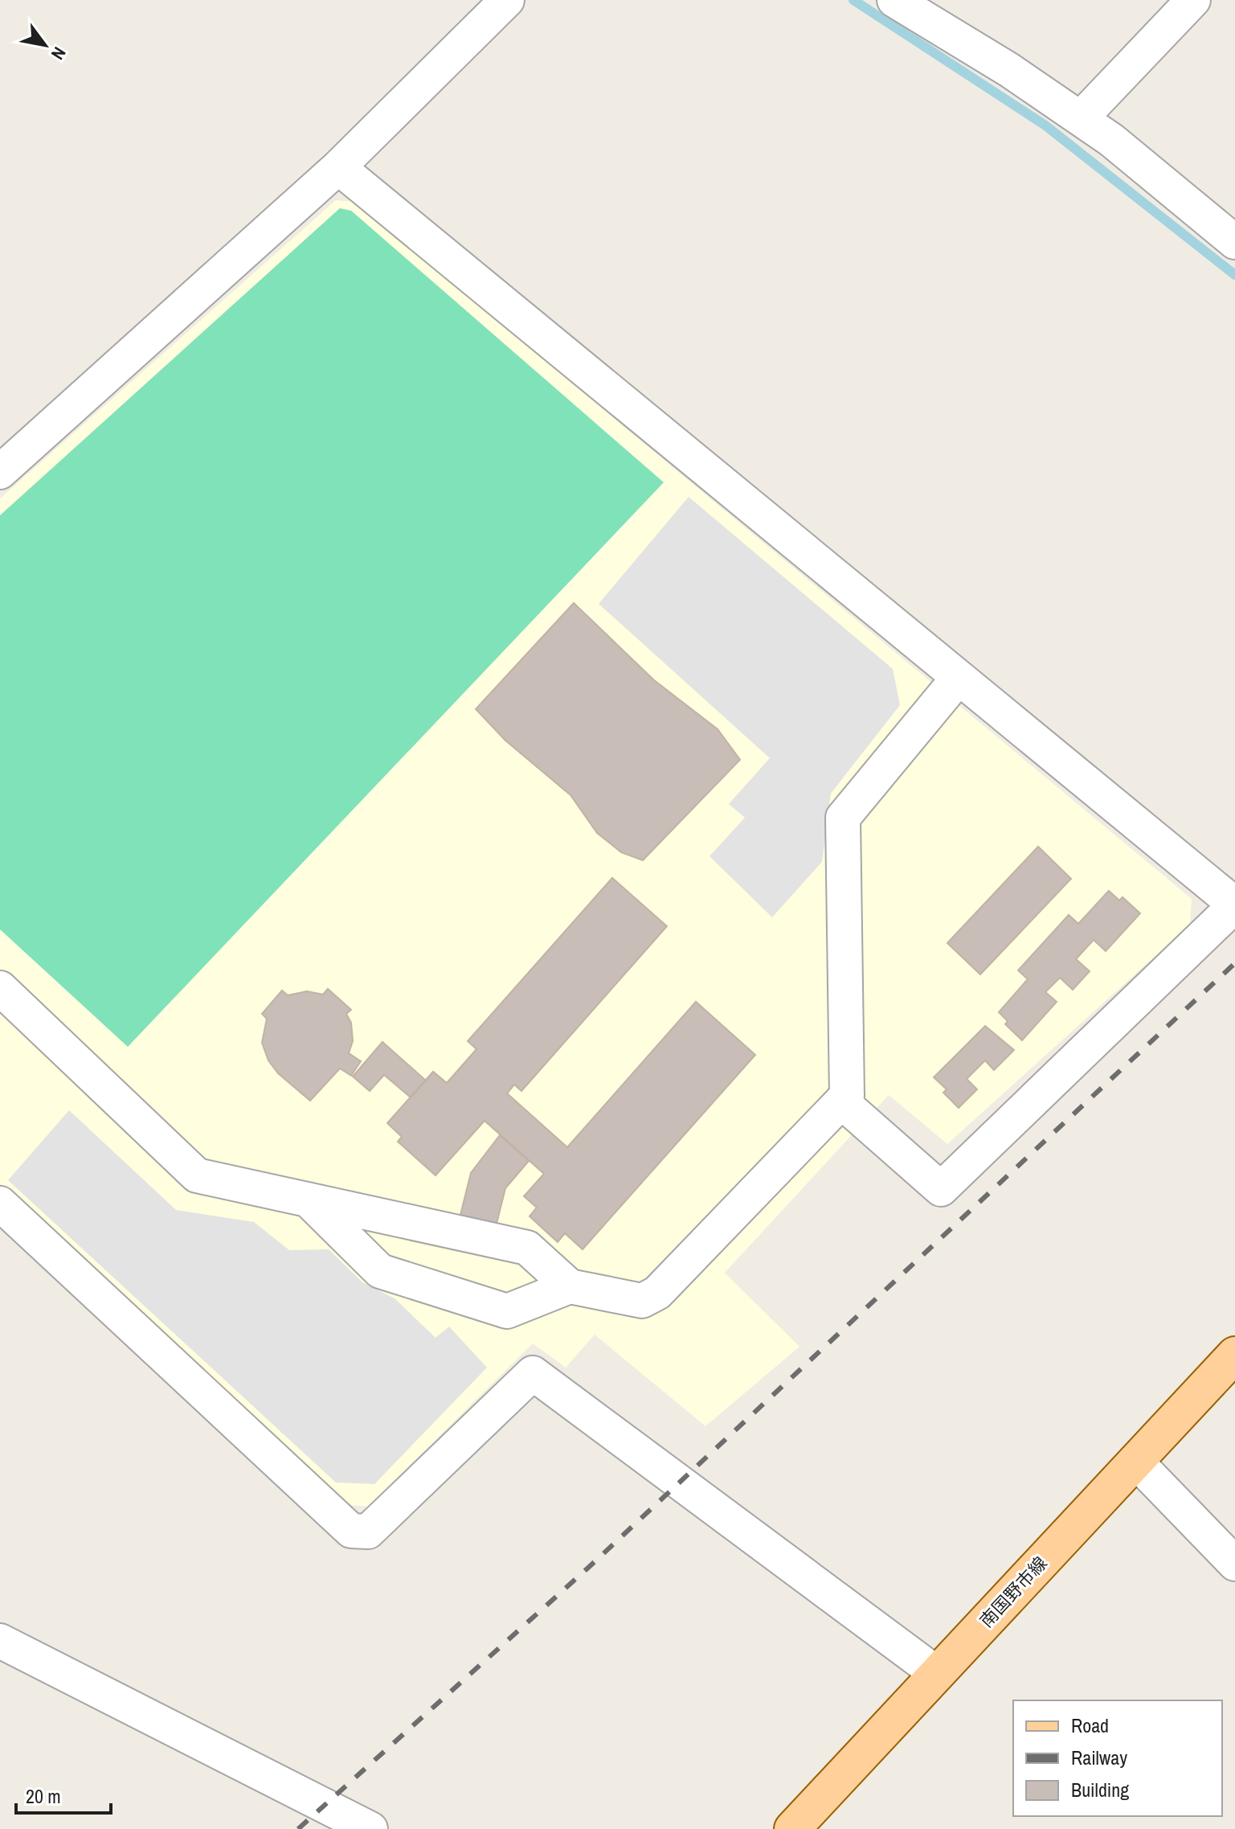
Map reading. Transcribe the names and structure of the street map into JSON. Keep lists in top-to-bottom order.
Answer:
{
  "streets": {
    "main road": ["南国野市線"]
  },
  "legend": ["Road", "Railway", "Building"],
  "scale_bar": "20 m",
  "north": "bottom right"
}
